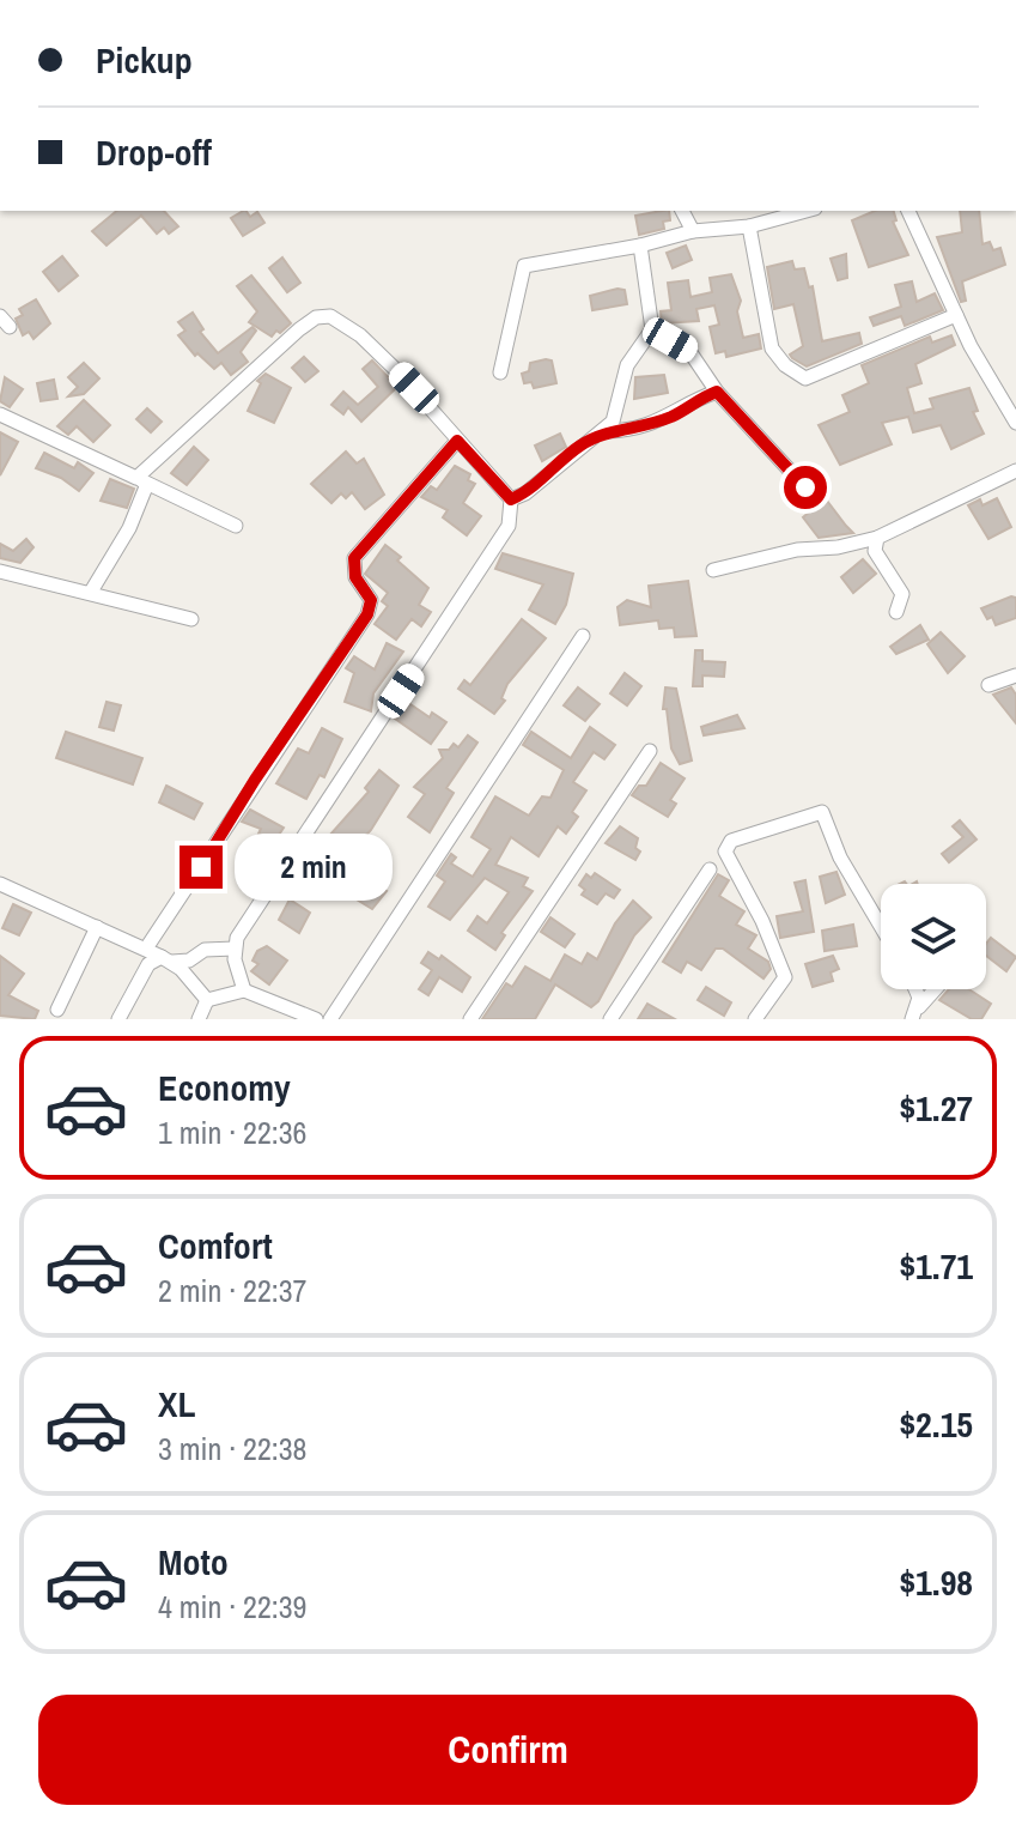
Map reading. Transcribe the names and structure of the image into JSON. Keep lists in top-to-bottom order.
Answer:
{
  "page": {
    "banner": ["Pickup", "Drop-off"],
    "bubble": "2 min",
    "list": [
      {
        "name": "Economy",
        "note": "1 min · 22:36",
        "value": "$1.27"
      },
      {
        "name": "Comfort",
        "note": "2 min · 22:37",
        "value": "$1.71"
      },
      {
        "name": "XL",
        "note": "3 min · 22:38",
        "value": "$2.15"
      },
      {
        "name": "Moto",
        "note": "4 min · 22:39",
        "value": "$1.98"
      }
    ],
    "buttons": "Confirm"
  }
}
